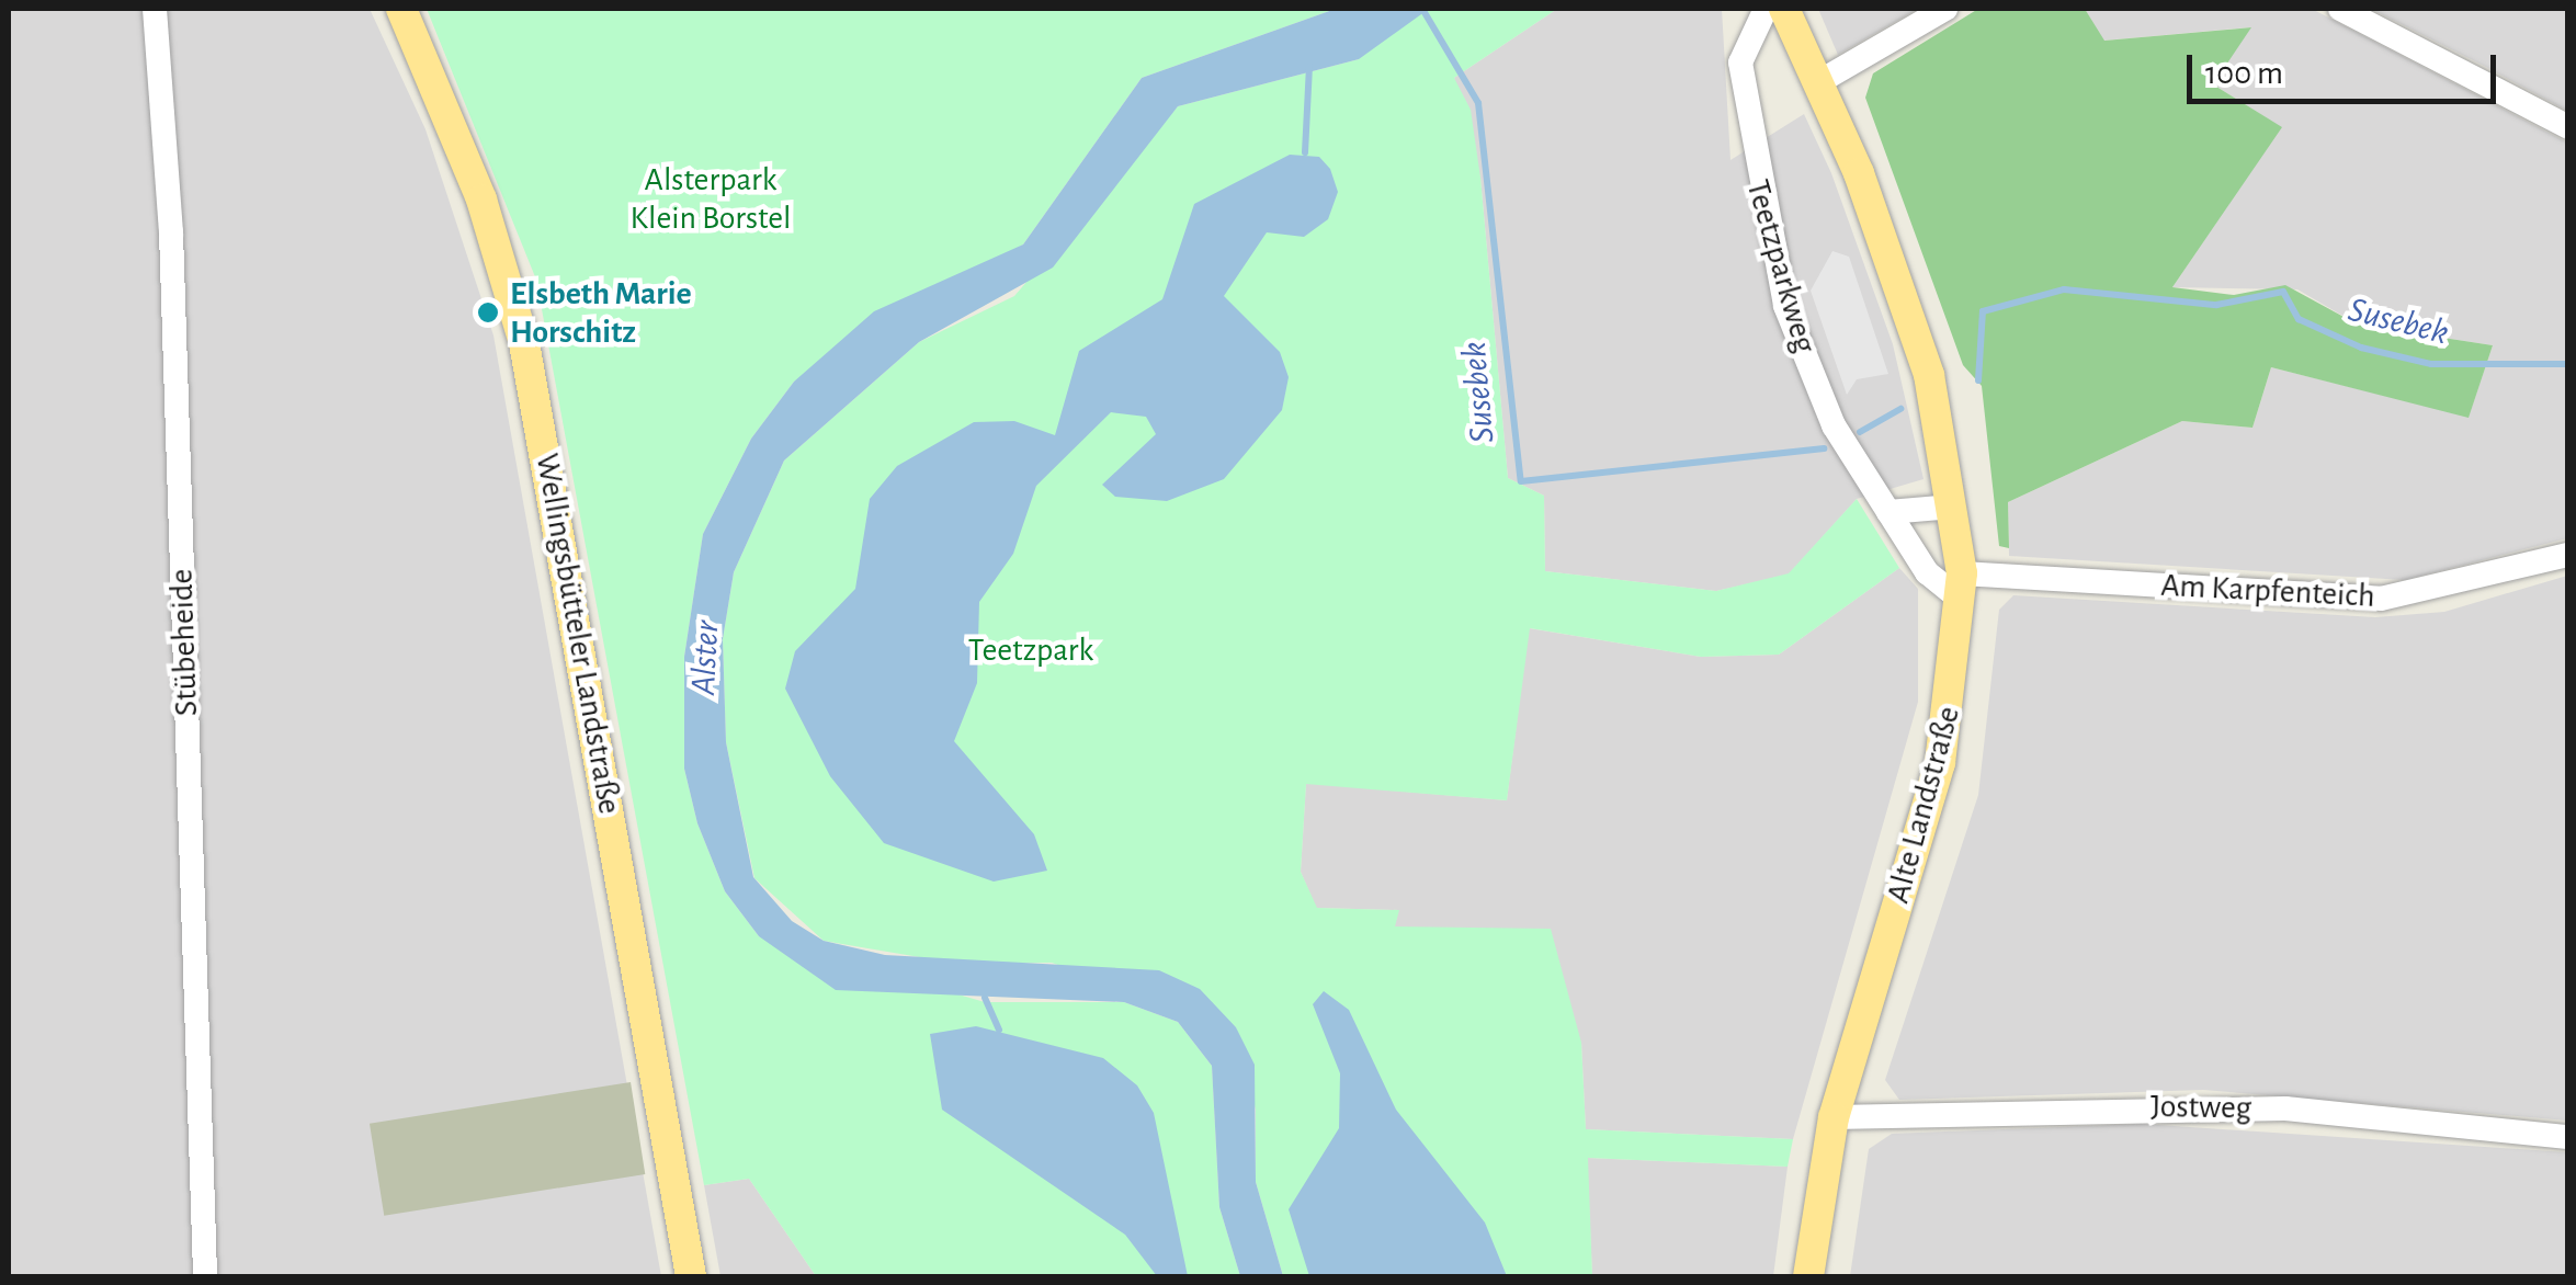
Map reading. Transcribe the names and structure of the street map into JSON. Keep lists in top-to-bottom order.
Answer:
{
  "streets": {
    "main road": ["Wellingsbütteler Landstraße", "Alte Landstraße"],
    "street": [
      "Teetzparkweg",
      "Am Karpfenteich",
      "Stübeheide",
      "Jostweg"
    ]
  },
  "crossings": [
    ["Teetzparkweg", "Am Karpfenteich"],
    ["Teetzparkweg", "Alte Landstraße"],
    ["Am Karpfenteich", "Alte Landstraße"],
    ["Alte Landstraße", "Jostweg"]
  ],
  "water": ["Susebek", "Alster"],
  "parks": ["Alsterpark Klein Borstel", "Teetzpark"],
  "places": ["Elsbeth Marie Horschitz"],
  "scale_bar": "100 m"
}
